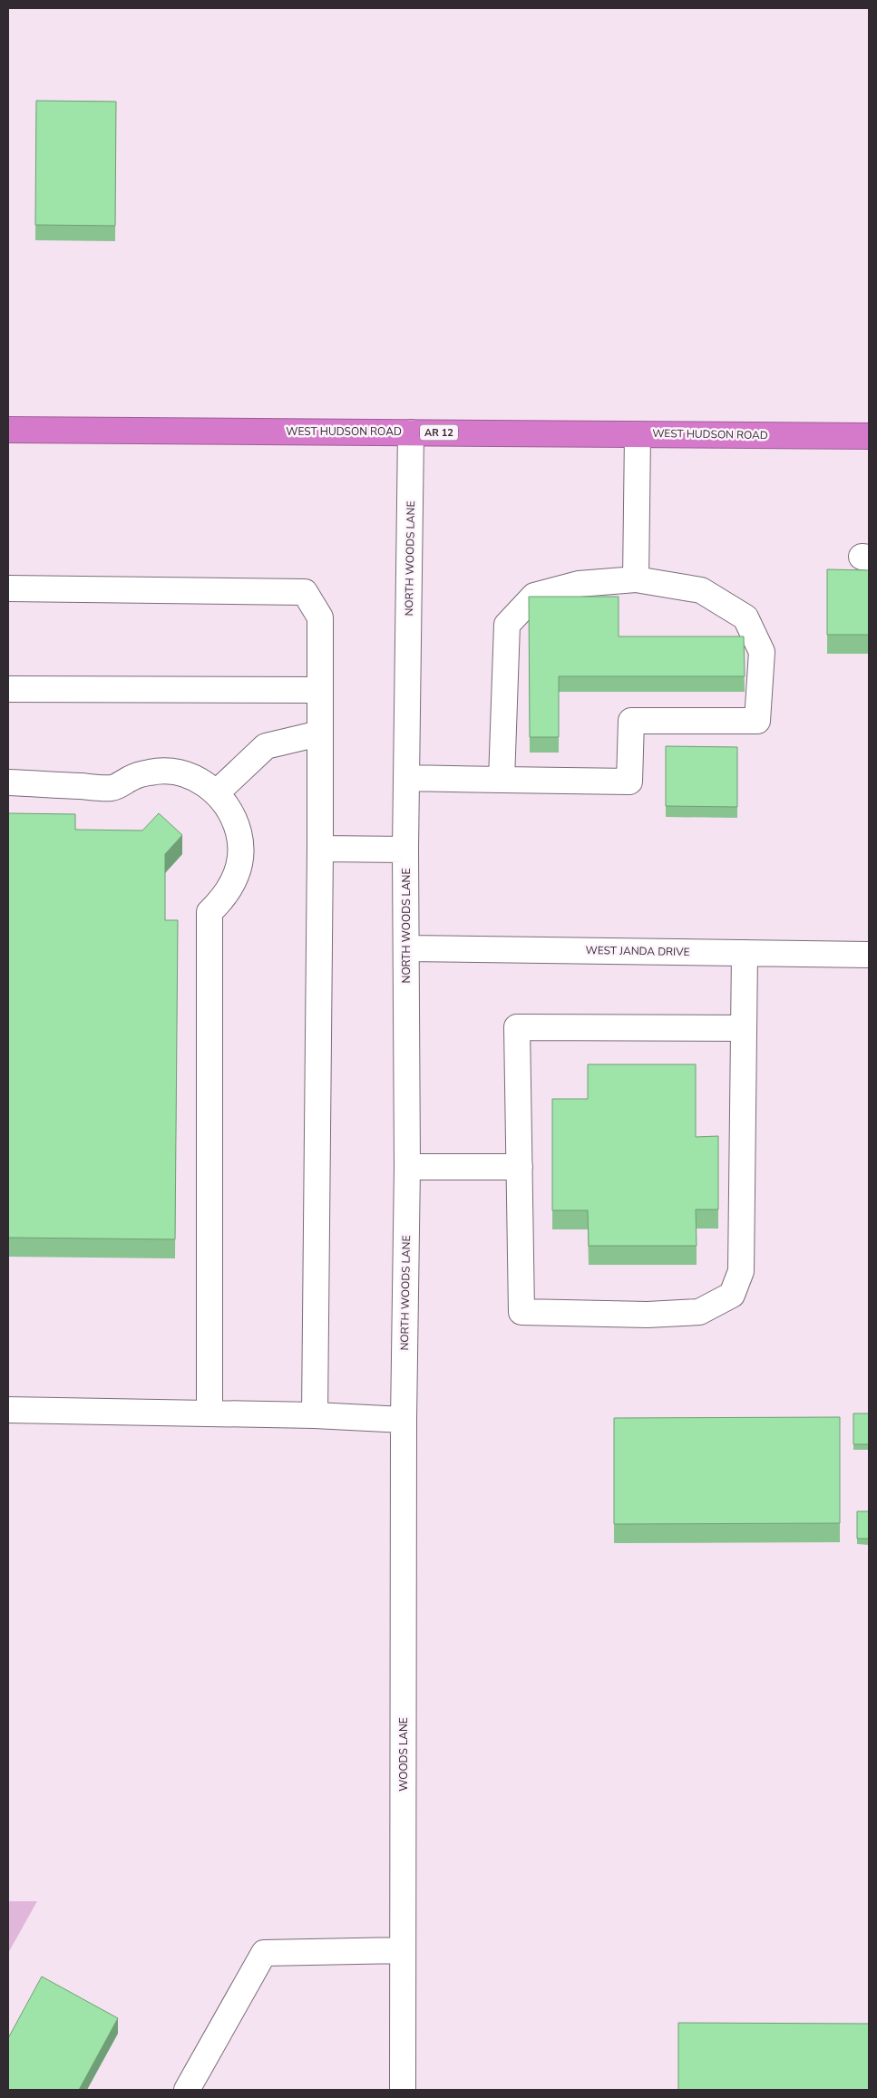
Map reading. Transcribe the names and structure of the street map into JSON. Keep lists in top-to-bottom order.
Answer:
{
  "streets": {
    "highway": ["WEST HUDSON ROAD", "AR 12"],
    "street": ["NORTH WOODS LANE", "WEST JANDA DRIVE", "WOODS LANE"]
  },
  "crossings": [
    ["WEST HUDSON ROAD", "NORTH WOODS LANE"],
    ["NORTH WOODS LANE", "WEST JANDA DRIVE"],
    ["NORTH WOODS LANE", "WOODS LANE"]
  ]
}
